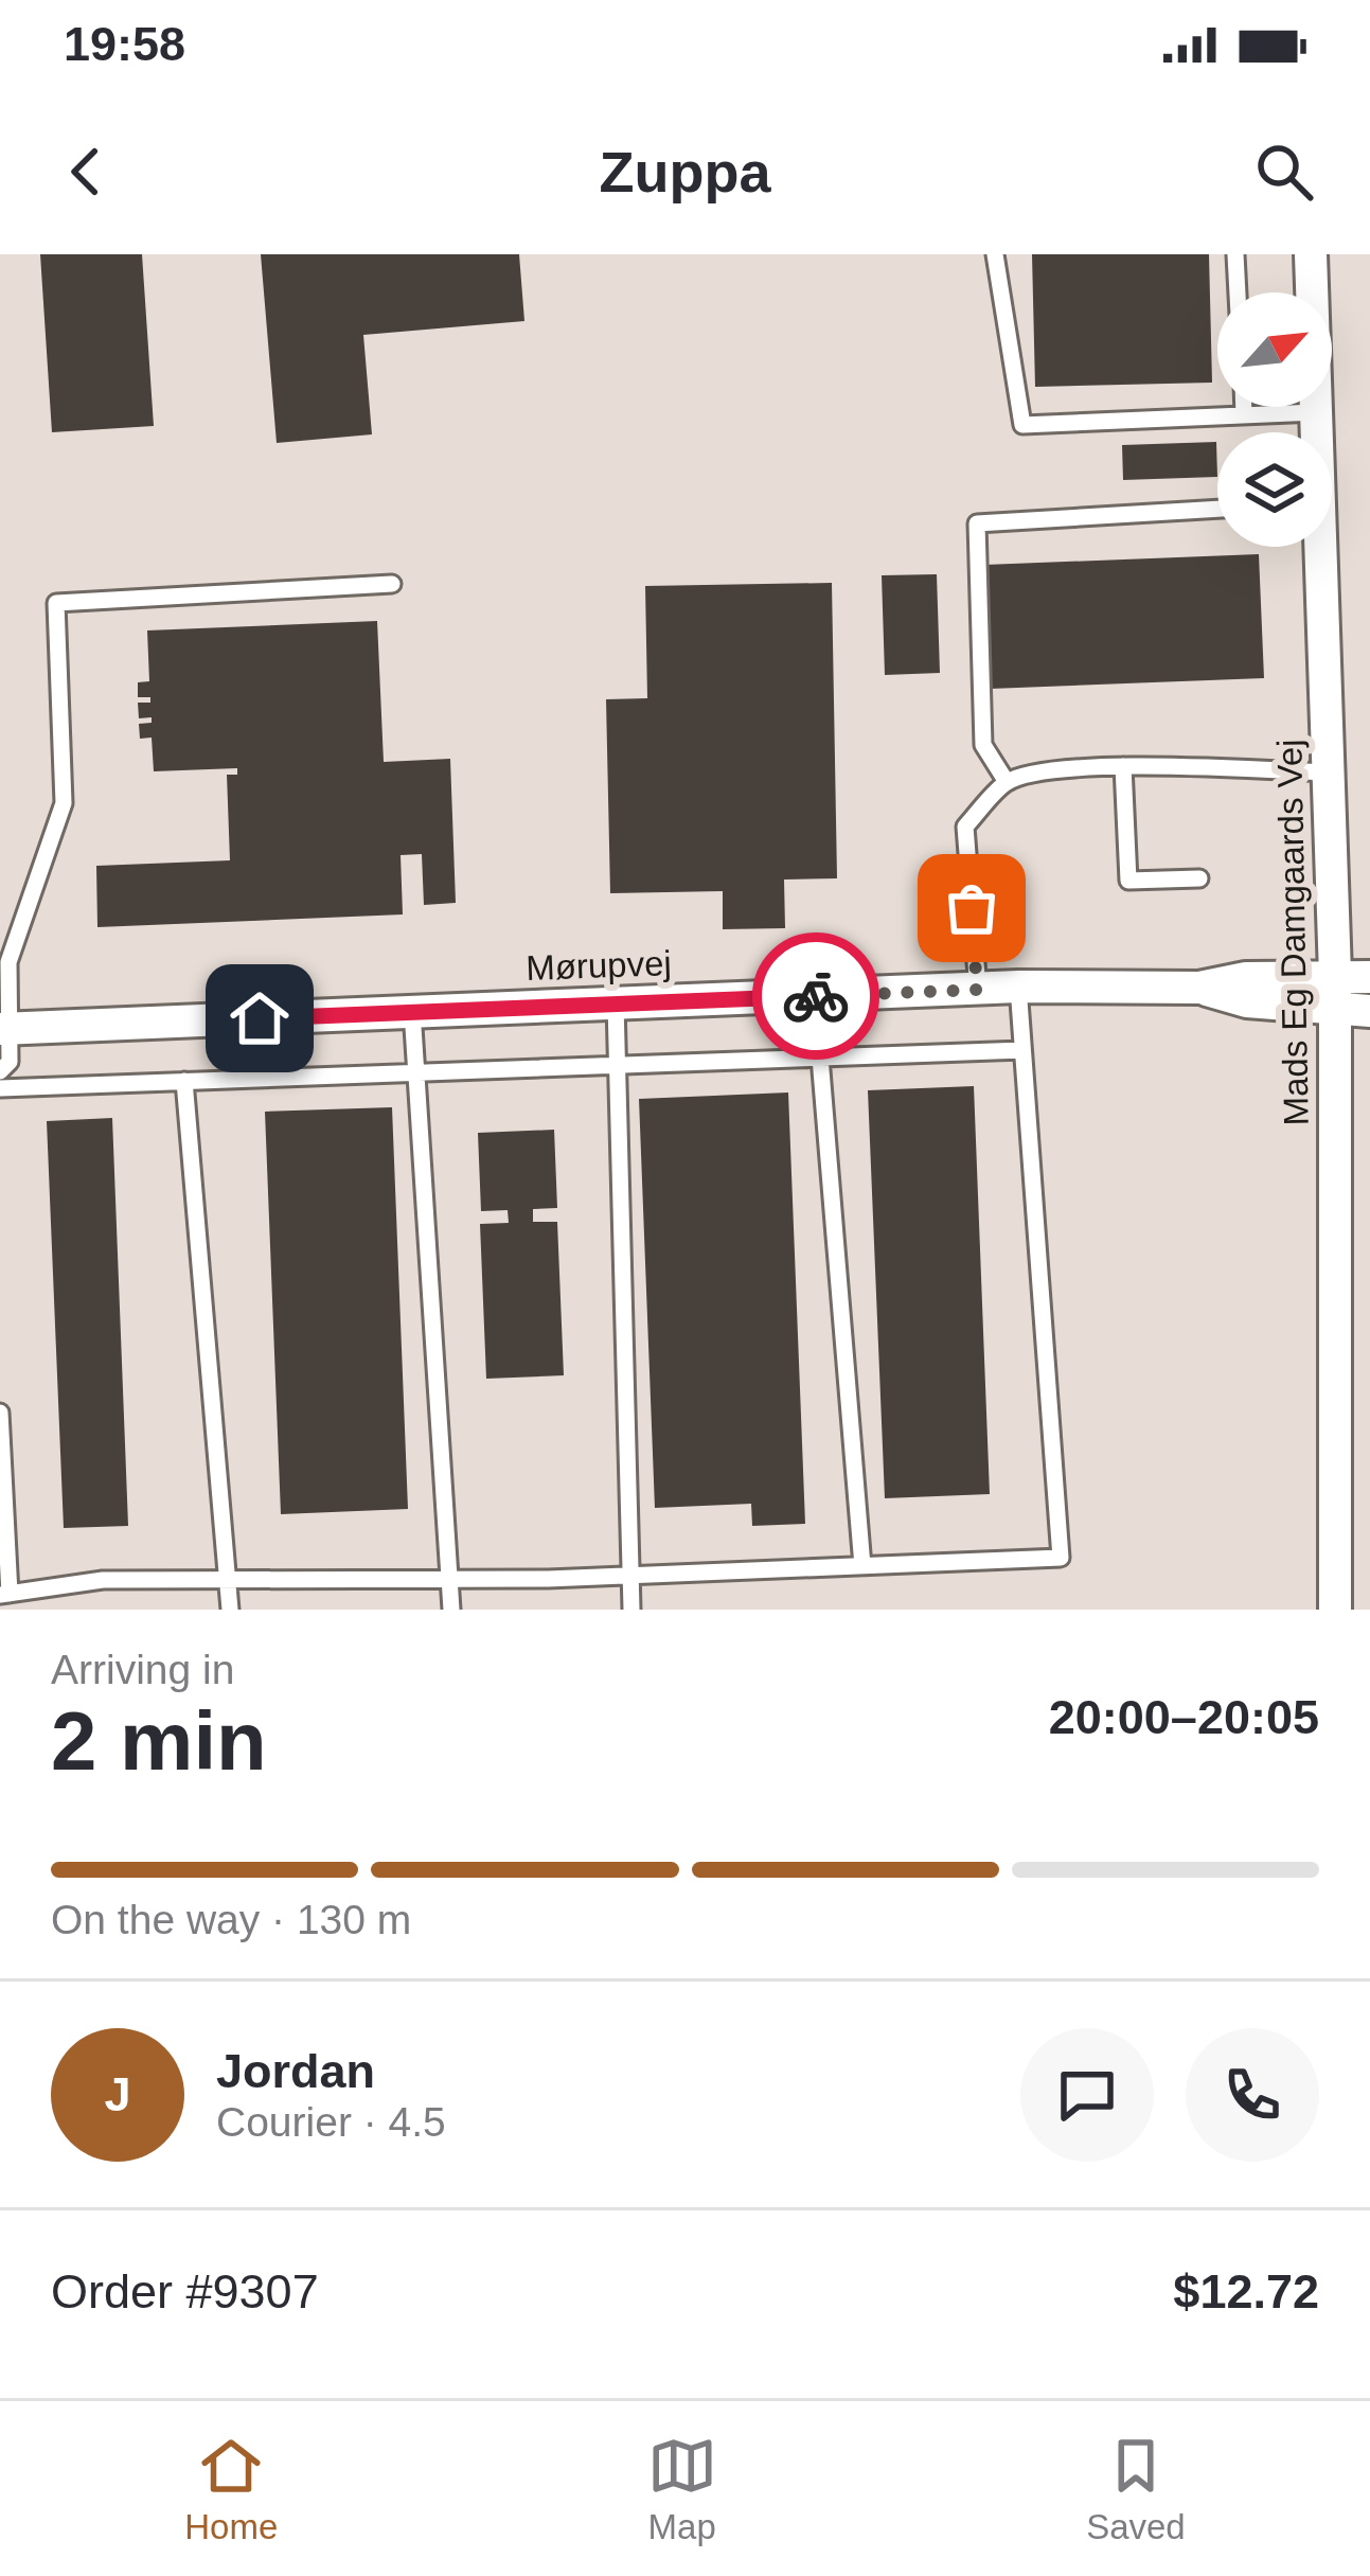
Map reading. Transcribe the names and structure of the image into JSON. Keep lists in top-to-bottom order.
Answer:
{
  "streets": {
    "street": ["Mads Eg Damgaards Vej", "Mørupvej"]
  },
  "crossings": [
    ["Mads Eg Damgaards Vej", "Mørupvej"]
  ],
  "north": "top right",
  "page": {
    "status": "19:58",
    "header": "Zuppa",
    "heading": ["2 min", "Arriving in", "20:00–20:05"],
    "panel": [
      "Jordan",
      "Courier · 4.5",
      "Order #9307",
      "$12.72"
    ],
    "bar": "On the way · 130 m",
    "round": "J",
    "tabs": ["Home", "Map", "Saved"]
  }
}
